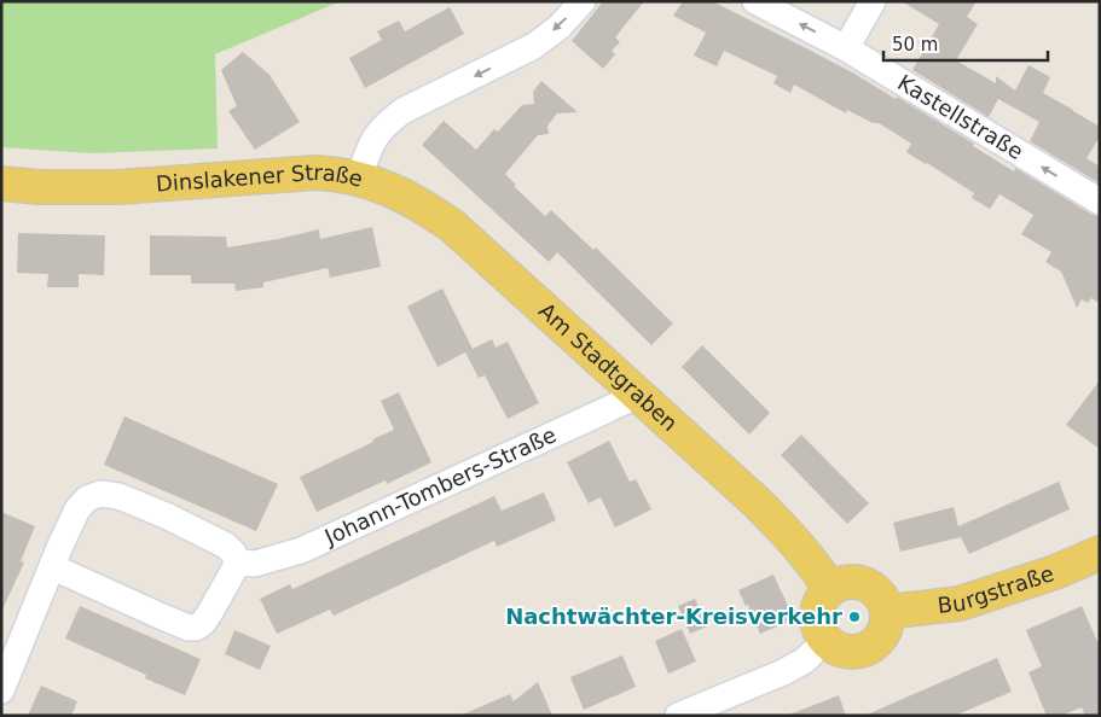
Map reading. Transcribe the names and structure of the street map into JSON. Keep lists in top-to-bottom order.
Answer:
{
  "streets": {
    "main road": ["Dinslakener Straße", "Am Stadtgraben", "Burgstraße"],
    "street": ["Kastellstraße", "Johann-Tombers-Straße"]
  },
  "crossings": [
    ["Dinslakener Straße", "Am Stadtgraben"],
    ["Am Stadtgraben", "Johann-Tombers-Straße"],
    ["Am Stadtgraben", "Burgstraße"]
  ],
  "one_way": ["Kastellstraße", "Dinslakener Straße"],
  "places": ["Nachtwächter-Kreisverkehr"],
  "scale_bar": "50 m"
}
